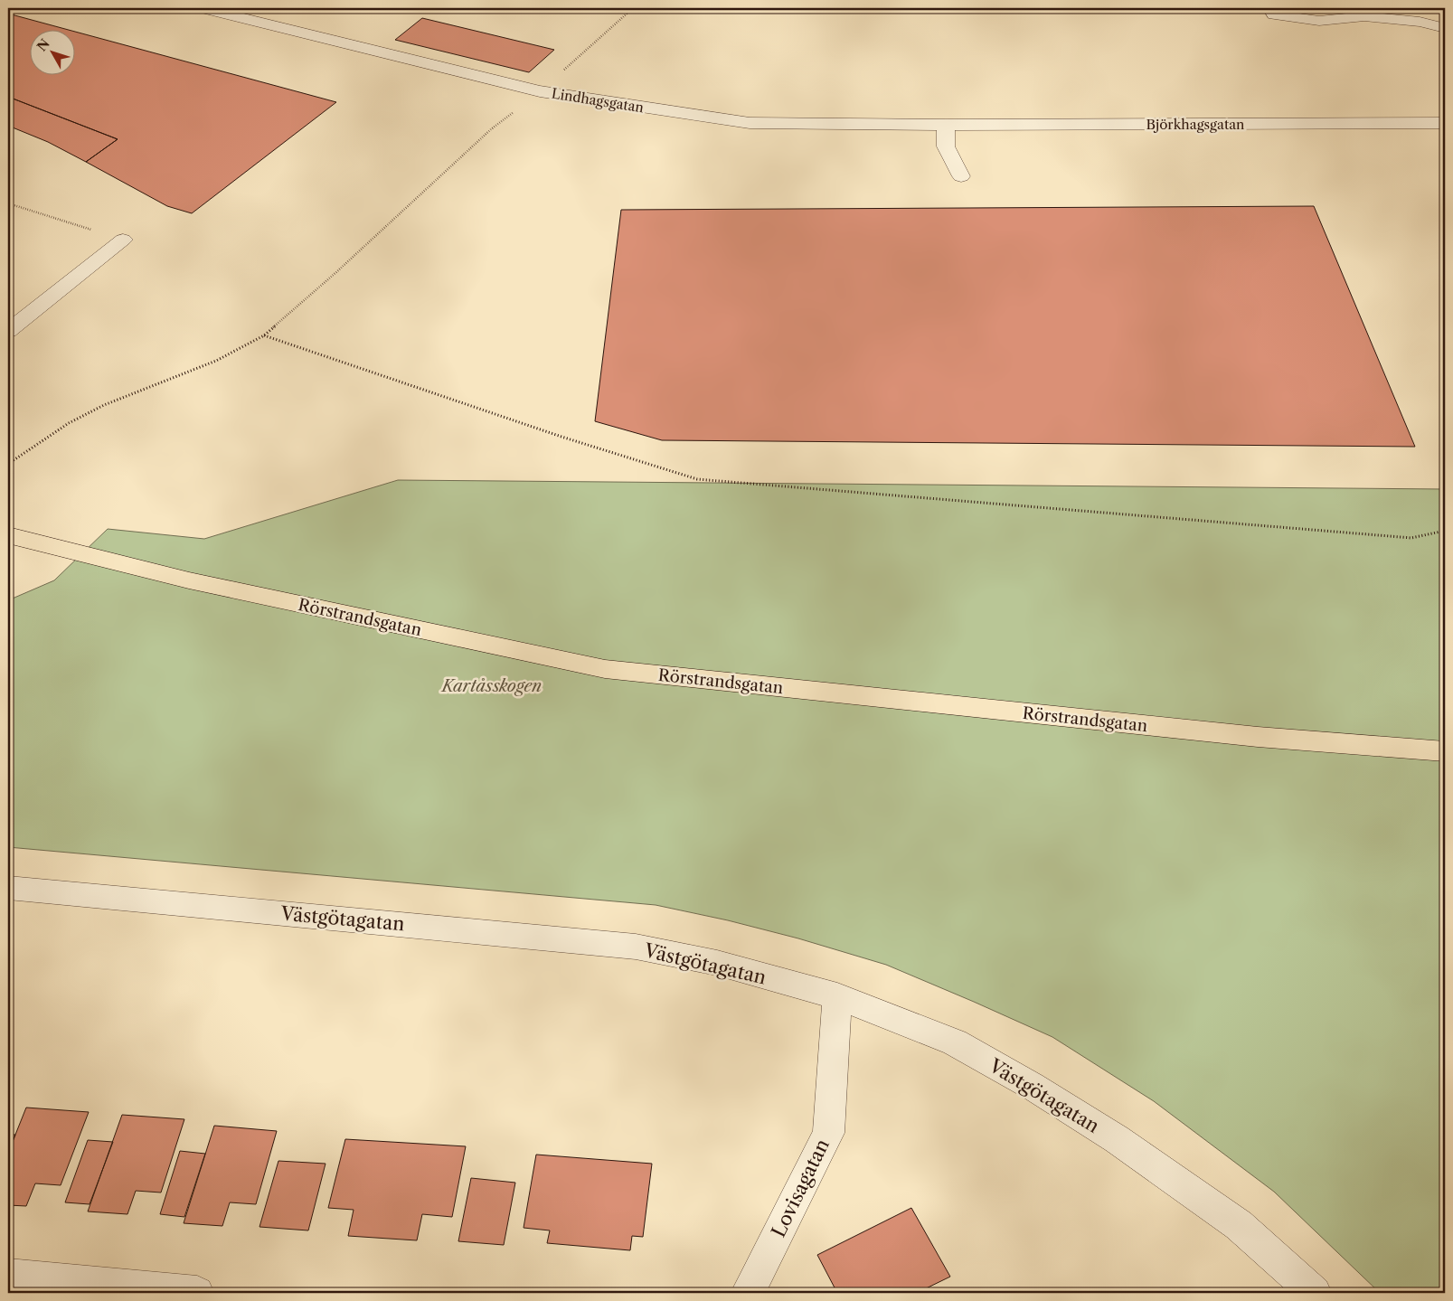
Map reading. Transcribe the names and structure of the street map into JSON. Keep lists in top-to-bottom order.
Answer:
{
  "streets": {
    "main road": ["Rörstrandsgatan"],
    "street": [
      "Lindhagsgatan",
      "Björkhagsgatan",
      "Västgötagatan",
      "Lovisagatan"
    ]
  },
  "crossings": [
    ["Lindhagsgatan", "Björkhagsgatan"],
    ["Västgötagatan", "Lovisagatan"]
  ],
  "parks": ["Kartåsskogen"],
  "north": "top left"
}
